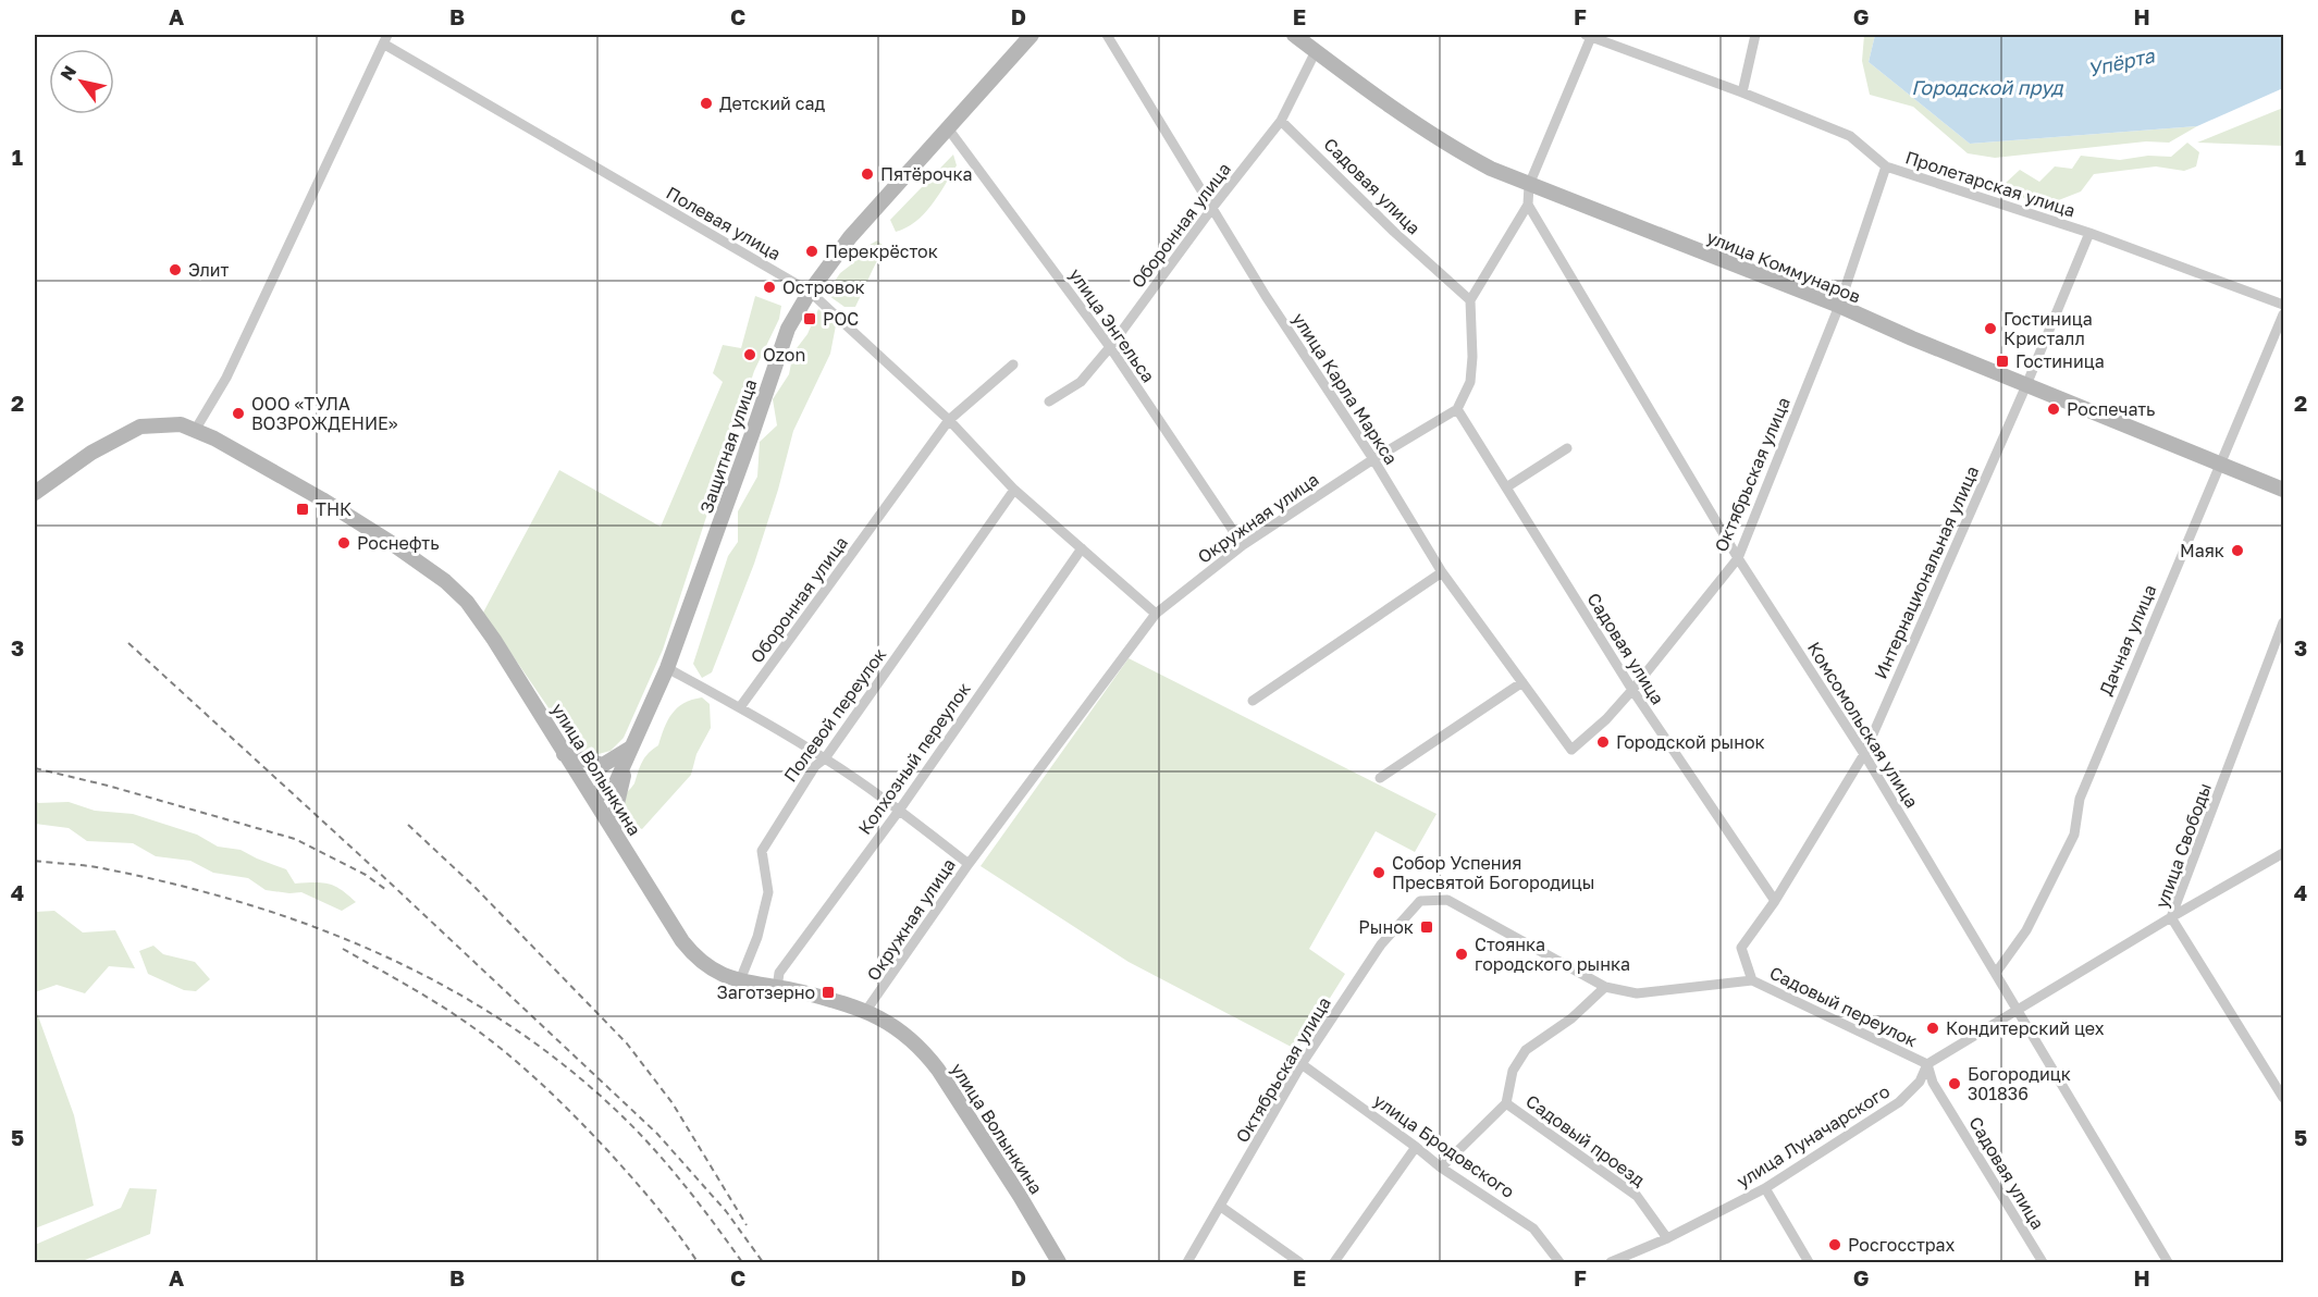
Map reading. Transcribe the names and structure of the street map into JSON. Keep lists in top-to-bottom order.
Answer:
{
  "streets": {
    "street": [
      "Пролетарская улица",
      "Садовая улица",
      "Полевая улица",
      "Оборонная улица",
      "улица Коммунаров",
      "улица Энгельса",
      "улица Карла Маркса",
      "Защитная улица",
      "Октябрьская улица",
      "Окружная улица",
      "Интернациональная улица",
      "Дачная улица",
      "Полевой переулок",
      "Комсомольская улица",
      "Колхозный переулок",
      "улица Волынкина",
      "улица Свободы",
      "Садовый переулок",
      "улица Луначарского",
      "Садовый проезд",
      "улица Бродовского"
    ]
  },
  "crossings": [
    ["Пролетарская улица", "Октябрьская улица"],
    ["Пролетарская улица", "Интернациональная улица"],
    ["Садовая улица", "Оборонная улица"],
    ["Садовая улица", "Октябрьская улица"],
    ["Садовая улица", "Окружная улица"],
    ["Садовая улица", "Интернациональная улица"],
    ["Садовая улица", "Садовый переулок"],
    ["Садовая улица", "улица Луначарского"],
    ["Полевая улица", "Оборонная улица"],
    ["Полевая улица", "Защитная улица"],
    ["Полевая улица", "Окружная улица"],
    ["Полевая улица", "Полевой переулок"],
    ["Полевая улица", "Колхозный переулок"],
    ["Оборонная улица", "улица Коммунаров"],
    ["Оборонная улица", "улица Энгельса"],
    ["Оборонная улица", "улица Карла Маркса"],
    ["улица Коммунаров", "Октябрьская улица"],
    ["улица Коммунаров", "Интернациональная улица"],
    ["улица Коммунаров", "Дачная улица"],
    ["улица Энгельса", "Защитная улица"],
    ["улица Энгельса", "Окружная улица"],
    ["улица Карла Маркса", "Октябрьская улица"],
    ["улица Карла Маркса", "Окружная улица"],
    ["Октябрьская улица", "Комсомольская улица"],
    ["Октябрьская улица", "Садовый переулок"],
    ["Октябрьская улица", "улица Бродовского"],
    ["Окружная улица", "улица Волынкина"],
    ["Интернациональная улица", "Комсомольская улица"],
    ["Интернациональная улица", "Садовый переулок"],
    ["Дачная улица", "Комсомольская улица"],
    ["Полевой переулок", "улица Волынкина"],
    ["Комсомольская улица", "улица Луначарского"],
    ["Колхозный переулок", "улица Волынкина"],
    ["улица Свободы", "улица Луначарского"],
    ["Садовый переулок", "улица Луначарского"],
    ["улица Луначарского", "Садовый проезд"]
  ],
  "water": ["Упёрта", "Городской пруд"],
  "places": {
    "other": [
      "Детский сад",
      "Пятёрочка",
      "Перекрёсток",
      "Элит",
      "Островок",
      "Гостиница Кристалл",
      "Ozon",
      "Роспечать",
      "ООО «ТУЛА ВОЗРОЖДЕНИЕ»",
      "Роснефть",
      "Маяк",
      "Городской рынок",
      "Собор Успения Пресвятой Богородицы",
      "Cтоянка городского рынка",
      "Кондитерский цех",
      "Богородицк 301836",
      "Росгосстрах"
    ],
    "transit": [
      "РОС",
      "Гостиница",
      "ТНК",
      "Рынок",
      "Заготзерно"
    ]
  },
  "north": "top left",
  "grid": {
    "columns": [
      "A",
      "B",
      "C",
      "D",
      "E",
      "F",
      "G",
      "H"
    ],
    "rows": [
      "1",
      "2",
      "3",
      "4",
      "5"
    ]
  }
}
